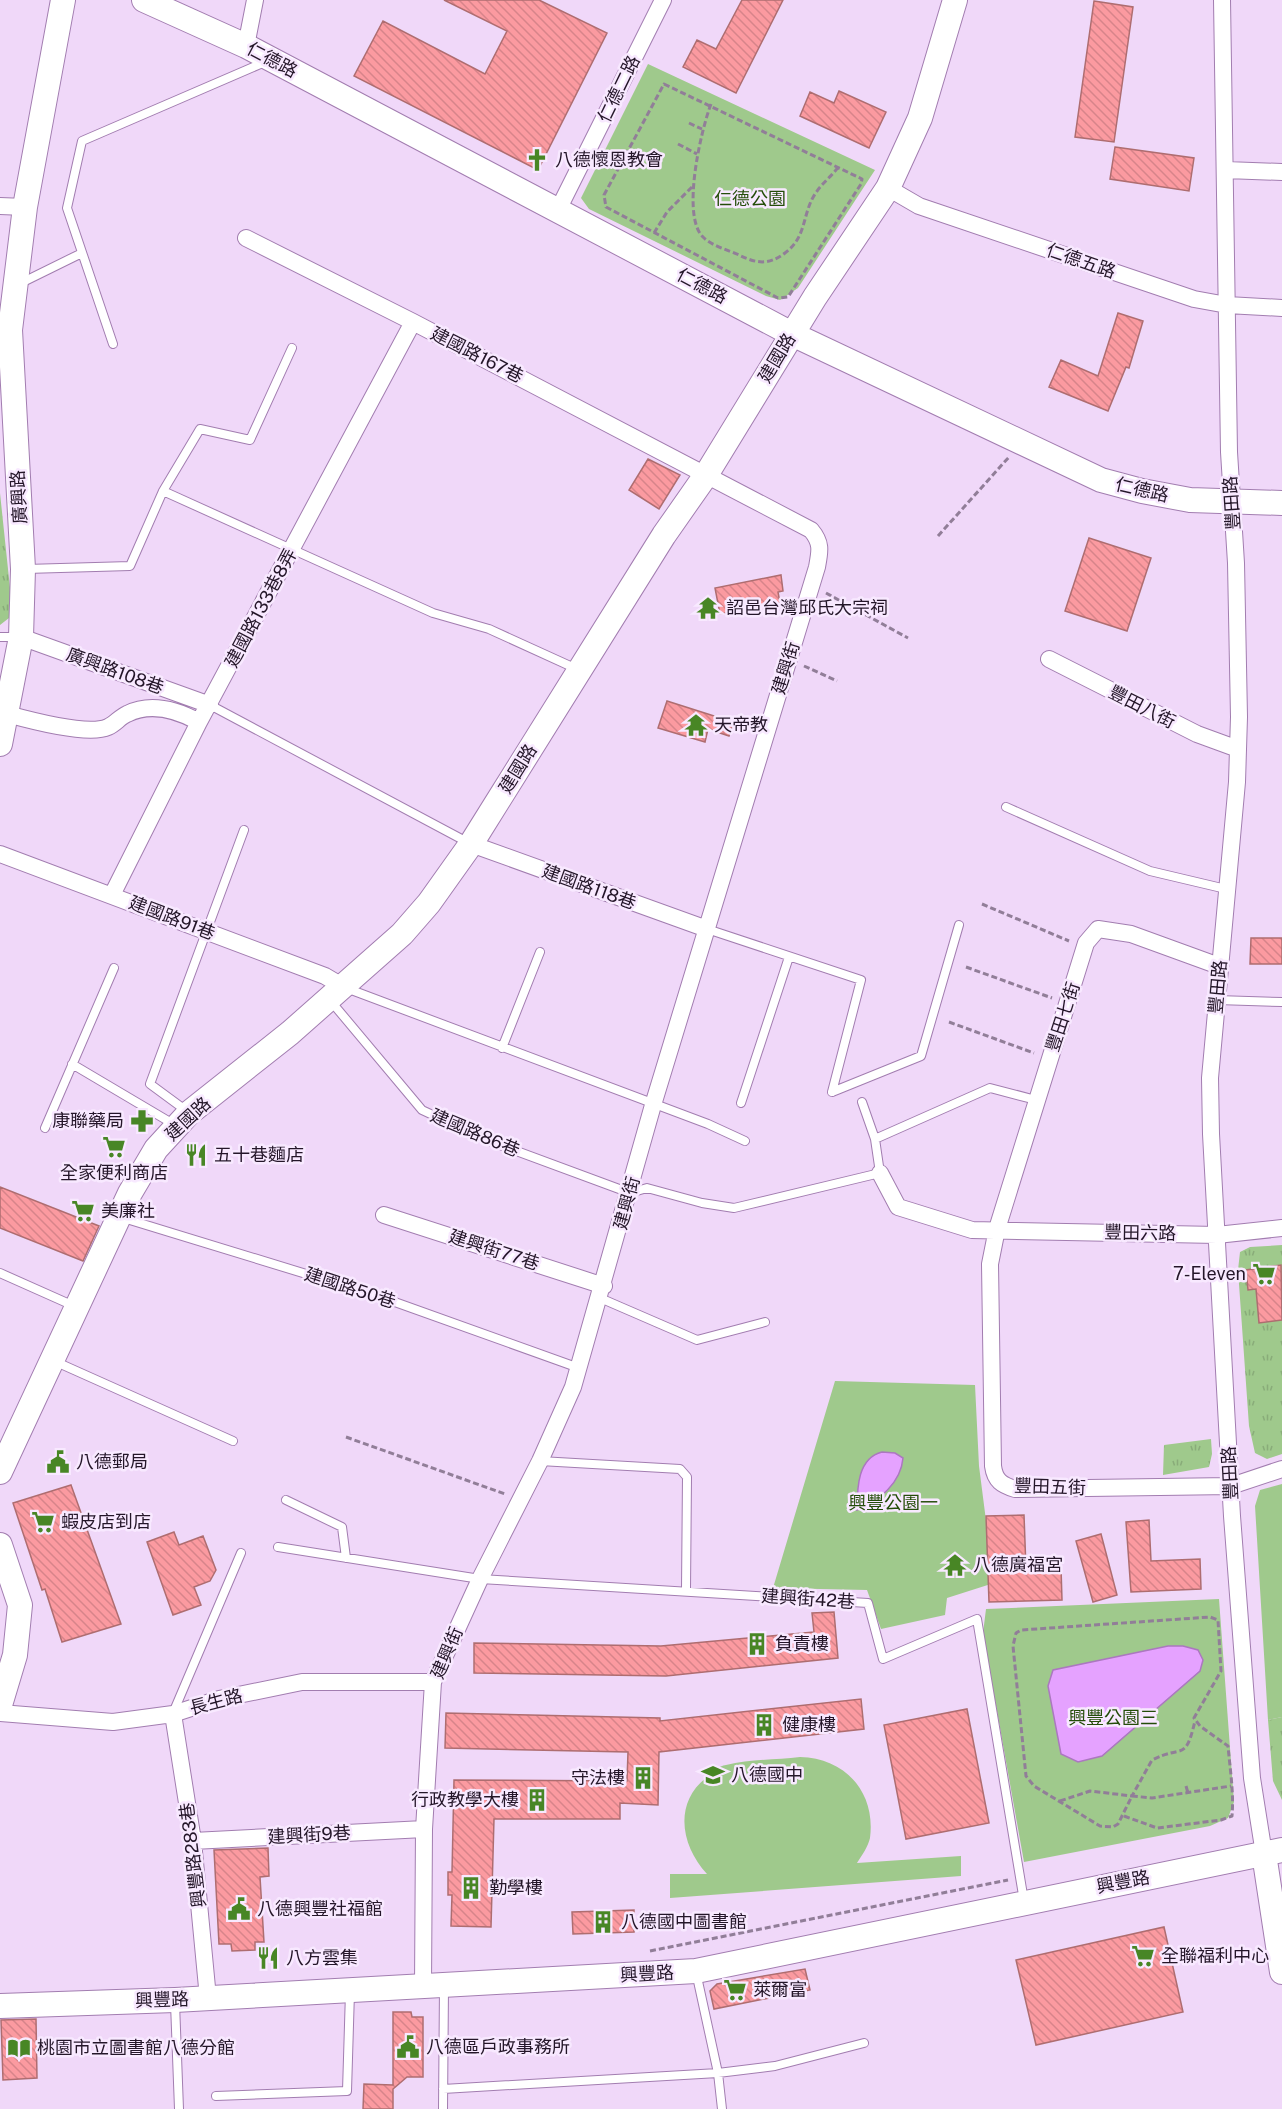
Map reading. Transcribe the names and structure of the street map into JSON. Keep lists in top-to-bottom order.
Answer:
{
  "streets": {
    "street": [
      "仁德路",
      "仁德二路",
      "仁德五路",
      "建國路167巷",
      "建國路",
      "廣興路",
      "豐田路",
      "建國路133巷8弄",
      "建興街",
      "廣興路108巷",
      "豐田八街",
      "建國路118巷",
      "建國路91巷",
      "豐田七街",
      "豐田六路",
      "建興街77巷",
      "豐田五街",
      "長生路",
      "建興街9巷",
      "興豐路283巷",
      "興豐路"
    ],
    "lane": ["建國路86巷", "建國路50巷", "建興街42巷"]
  },
  "crossings": [
    ["仁德路", "仁德二路"],
    ["仁德路", "建國路"],
    ["仁德路", "豐田路"],
    ["仁德五路", "建國路"],
    ["仁德五路", "豐田路"],
    ["建國路167巷", "建國路"],
    ["建國路167巷", "建國路133巷8弄"],
    ["建國路167巷", "建興街"],
    ["建國路", "建興街"],
    ["建國路", "建國路118巷"],
    ["建國路", "建國路91巷"],
    ["建國路", "建國路86巷"],
    ["建國路", "建國路50巷"],
    ["廣興路", "廣興路108巷"],
    ["豐田路", "豐田八街"],
    ["豐田路", "豐田七街"],
    ["豐田路", "豐田六路"],
    ["豐田路", "豐田五街"],
    ["豐田路", "興豐路"],
    ["建國路133巷8弄", "廣興路108巷"],
    ["建國路133巷8弄", "建國路91巷"],
    ["建興街", "建國路118巷"],
    ["建興街", "建國路86巷"],
    ["建興街", "建興街77巷"],
    ["建興街", "建國路50巷"],
    ["建興街", "建興街42巷"],
    ["建興街", "長生路"],
    ["建興街", "建興街9巷"],
    ["建興街", "興豐路"],
    ["建國路91巷", "建國路86巷"],
    ["豐田七街", "豐田六路"],
    ["豐田七街", "豐田五街"],
    ["豐田六路", "豐田五街"],
    ["建興街42巷", "興豐路"],
    ["長生路", "興豐路283巷"],
    ["建興街9巷", "興豐路283巷"],
    ["興豐路283巷", "興豐路"]
  ],
  "parks": ["仁德公園", "興豐公園一", "興豐公園三"],
  "places": {
    "church": ["八德懷恩教會"],
    "temple": ["詔邑台灣邱氏大宗祠", "天帝教", "八德廣福宮"],
    "pharmacy": ["康聯藥局"],
    "supermarket": [
      "全家便利商店",
      "美廉社",
      "7-Eleven",
      "蝦皮店到店",
      "全聯福利中心",
      "萊爾富"
    ],
    "restaurant": ["五十巷麵店", "八方雲集"],
    "public building": ["八德郵局", "八德興豐社福館", "八德區戶政事務所"],
    "building": [
      "負責樓",
      "健康樓",
      "守法樓",
      "行政教學大樓",
      "勤學樓",
      "八德國中圖書館"
    ],
    "school or university": ["八德國中"],
    "library": ["桃園市立圖書館八德分館"]
  }
}
